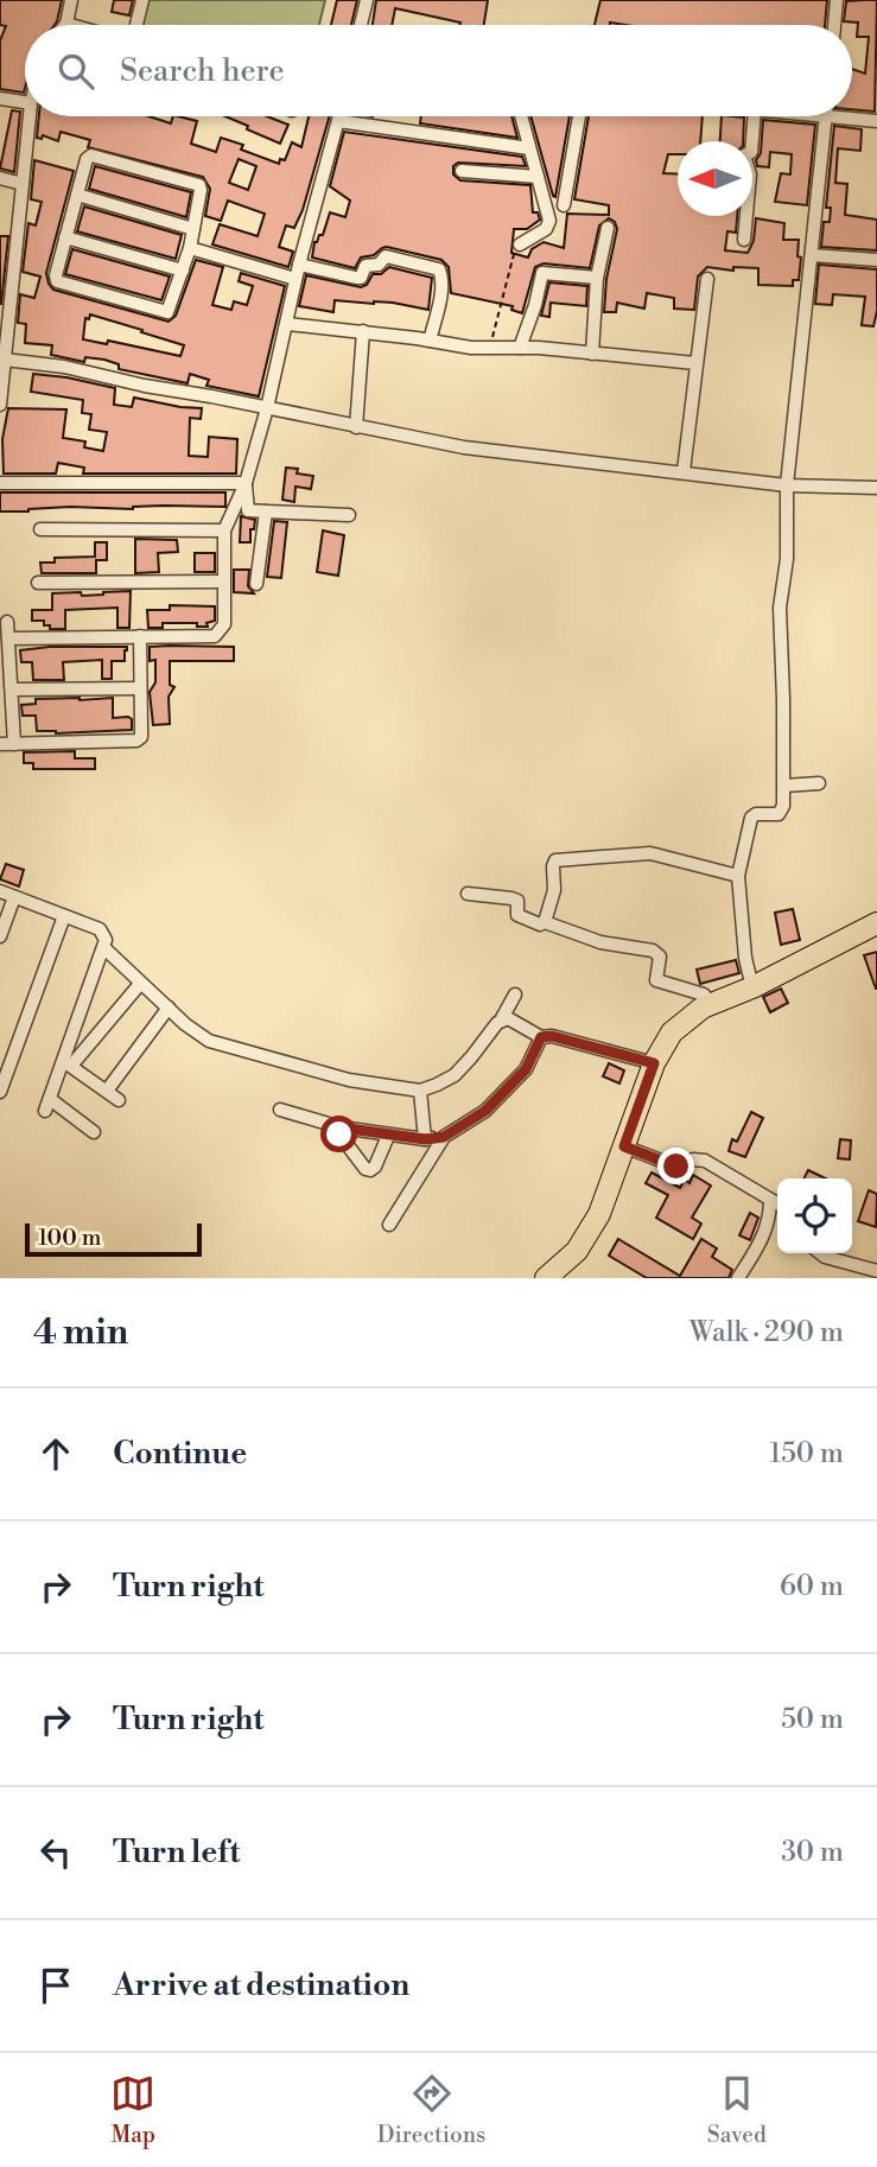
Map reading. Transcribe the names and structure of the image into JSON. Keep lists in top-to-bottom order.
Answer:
{
  "scale_bar": "100 m",
  "north": "left",
  "page": {
    "search": "Search here",
    "scale": "100 m",
    "heading": ["4 min", "Walk · 290 m"],
    "list": [
      ["Continue", "150 m"],
      ["Turn right", "60 m"],
      ["Turn right", "50 m"],
      ["Turn left", "30 m"],
      "Arrive at destination"
    ],
    "nav": ["Map", "Directions", "Saved"]
  }
}
